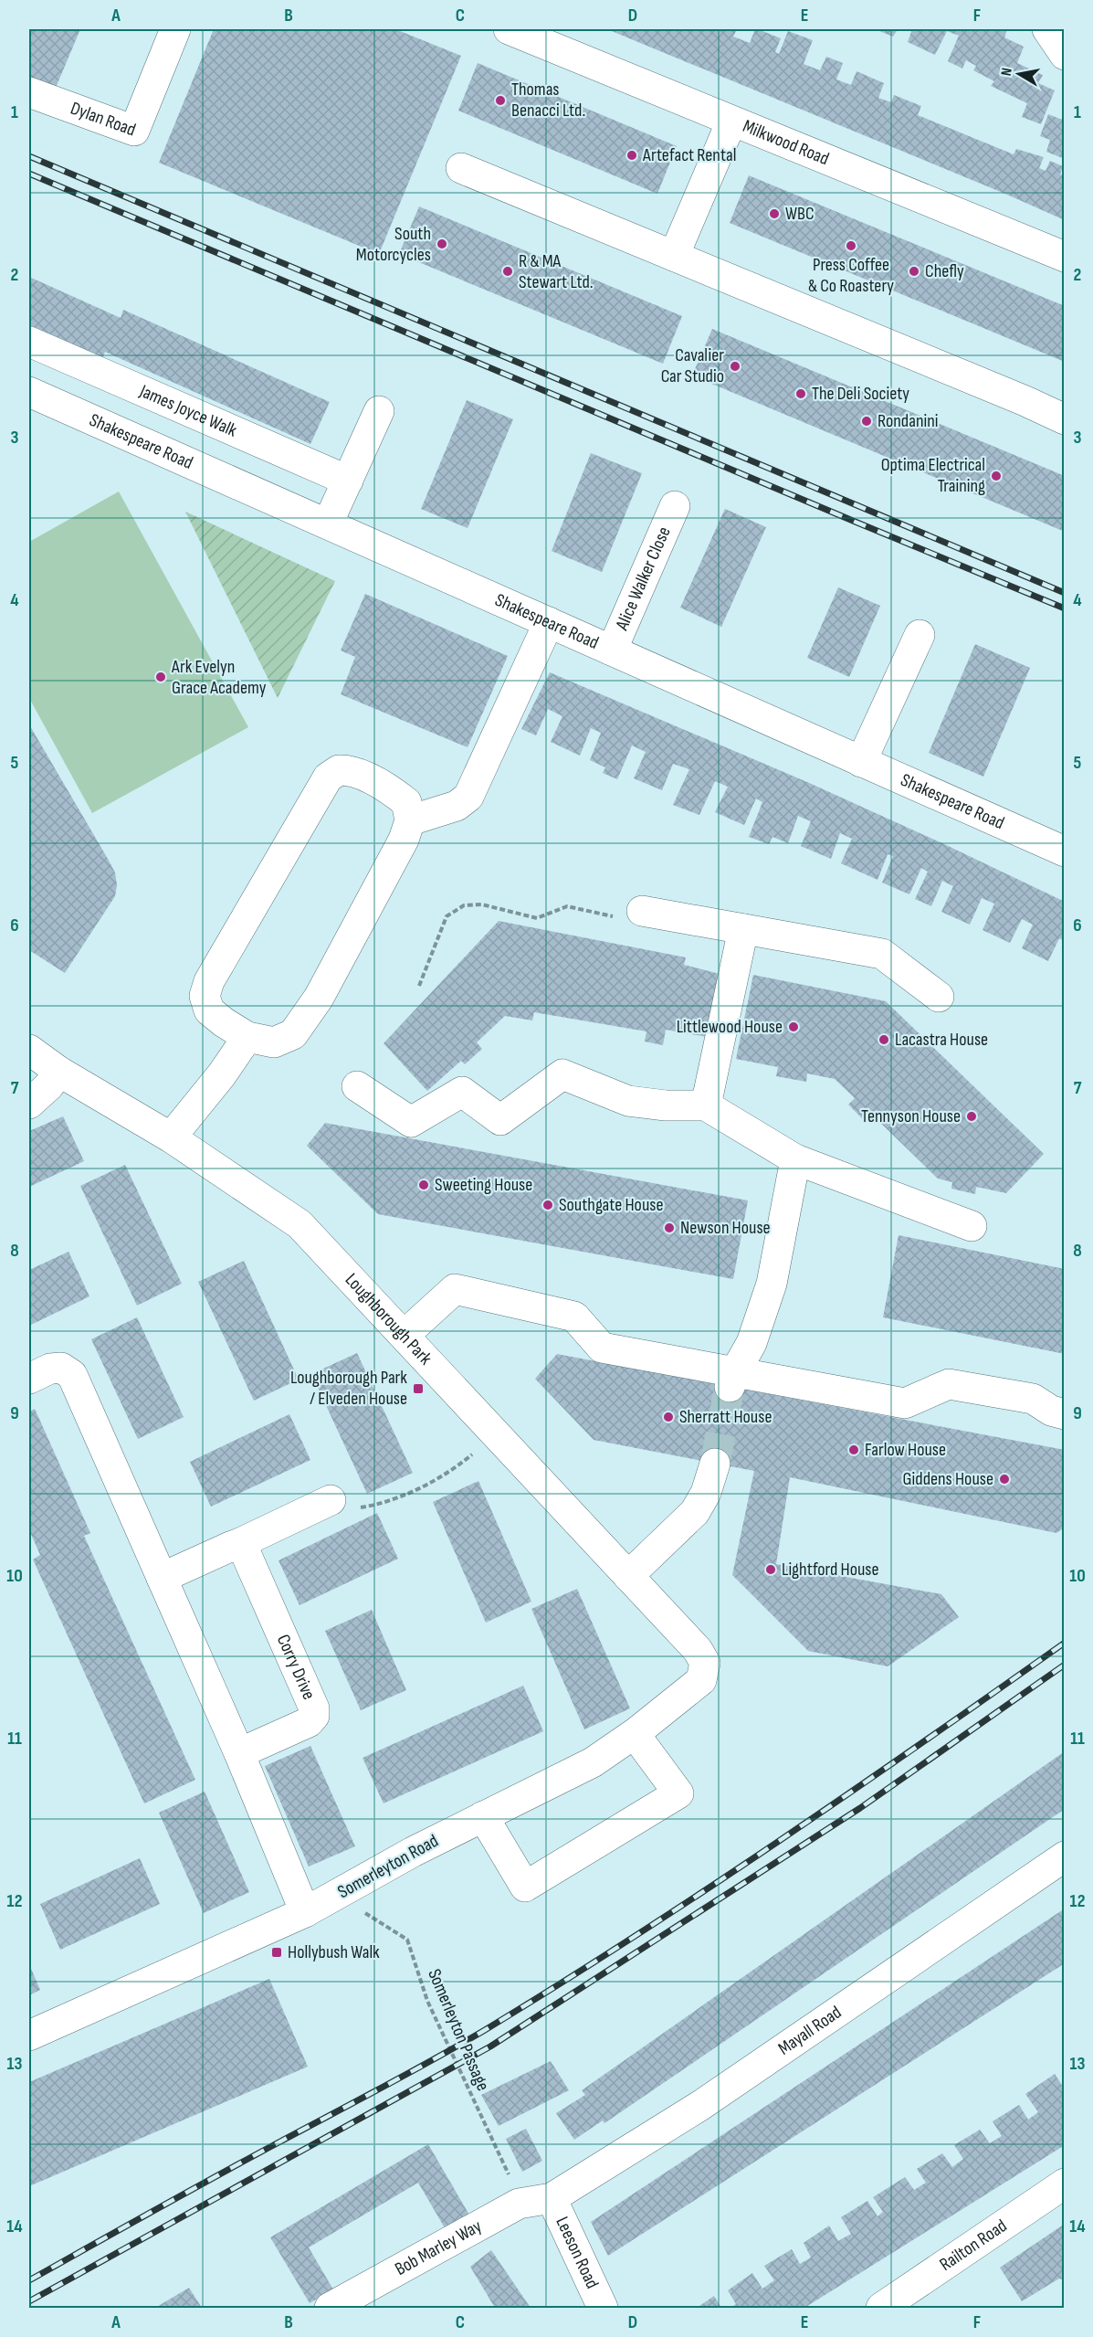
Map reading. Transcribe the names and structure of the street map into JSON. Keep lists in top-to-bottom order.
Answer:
{
  "streets": {
    "street": [
      "Dylan Road",
      "Milkwood Road",
      "James Joyce Walk",
      "Shakespeare Road",
      "Alice Walker Close",
      "Loughborough Park",
      "Corry Drive",
      "Somerleyton Road",
      "Mayall Road",
      "Railton Road",
      "Bob Marley Way",
      "Leeson Road"
    ],
    "path": ["Somerleyton Passage"]
  },
  "crossings": [
    ["Shakespeare Road", "Alice Walker Close"],
    ["Loughborough Park", "Somerleyton Road"],
    ["Somerleyton Road", "Somerleyton Passage"],
    ["Somerleyton Passage", "Bob Marley Way"],
    ["Mayall Road", "Bob Marley Way"],
    ["Mayall Road", "Leeson Road"],
    ["Bob Marley Way", "Leeson Road"]
  ],
  "places": {
    "other": [
      "Thomas Benacci Ltd.",
      "Artefact Rental",
      "WBC",
      "South Motorcycles",
      "Press Coffee & Co Roastery",
      "R & MA Stewart Ltd.",
      "Chefly",
      "Cavalier Car Studio",
      "The Deli Society",
      "Rondanini",
      "Optima Electrical Training",
      "Ark Evelyn Grace Academy",
      "Littlewood House",
      "Lacastra House",
      "Tennyson House",
      "Sweeting House",
      "Southgate House",
      "Newson House",
      "Sherratt House",
      "Farlow House",
      "Giddens House",
      "Lightford House"
    ],
    "transit": ["Loughborough Park / Elveden House", "Hollybush Walk"]
  },
  "north": "left",
  "grid": {
    "columns": [
      "A",
      "B",
      "C",
      "D",
      "E",
      "F"
    ],
    "rows": [
      "1",
      "2",
      "3",
      "4",
      "5",
      "6",
      "7",
      "8",
      "9",
      "10",
      "11",
      "12",
      "13",
      "14"
    ]
  }
}
